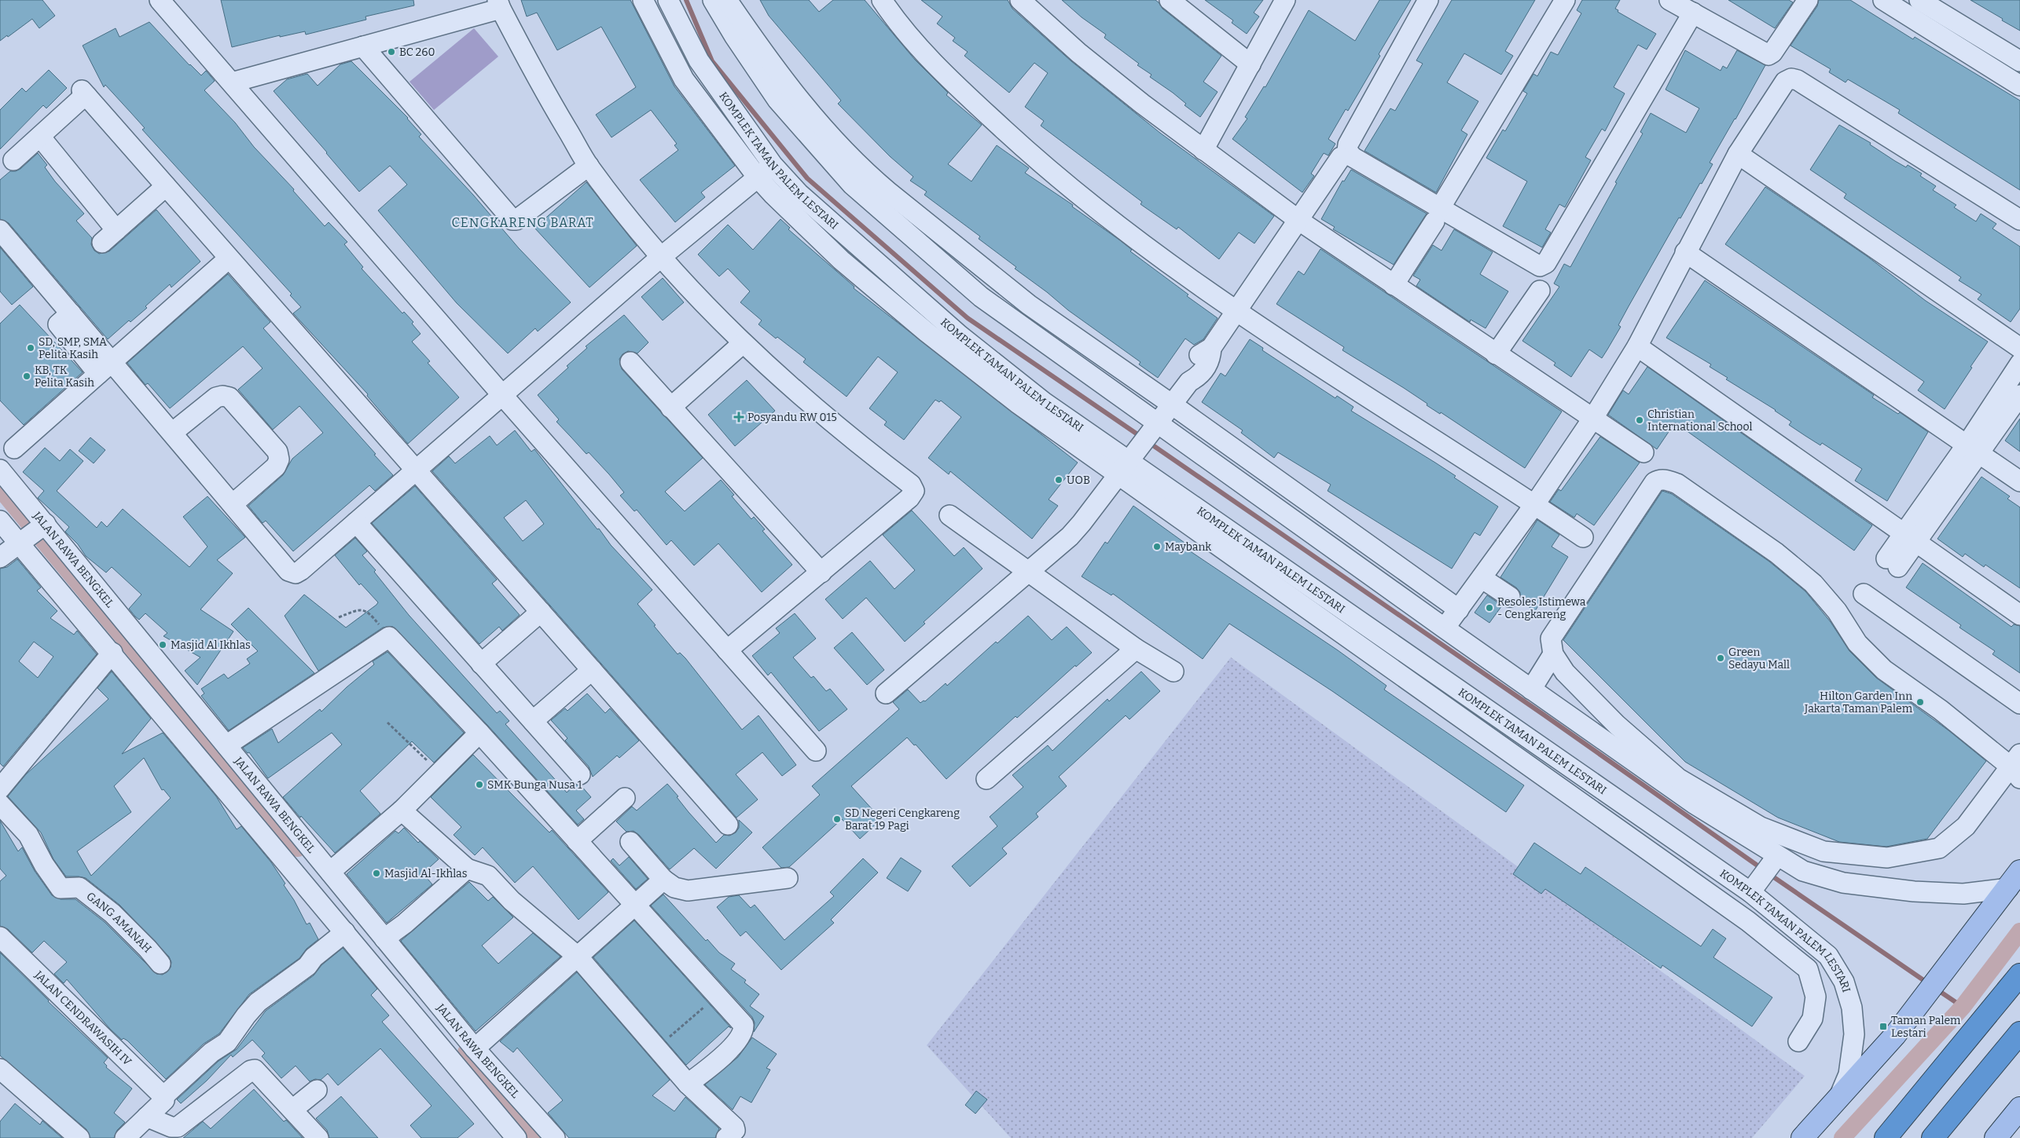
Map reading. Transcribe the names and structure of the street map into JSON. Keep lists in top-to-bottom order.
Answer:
{
  "streets": {
    "street": [
      "KOMPLEK TAMAN PALEM LESTARI",
      "JALAN RAWA BENGKEL",
      "GANG AMANAH",
      "JALAN CENDRAWASIH IV"
    ]
  },
  "districts": ["CENGKARENG BARAT"],
  "places": {
    "other": [
      "BC 260",
      "SD, SMP, SMA Pelita Kasih",
      "KB, TK Pelita Kasih",
      "Christian International School",
      "UOB",
      "Maybank",
      "Resoles Istimewa - Cengkareng",
      "Masjid Al Ikhlas",
      "Green Sedayu Mall",
      "Hilton Garden Inn Jakarta Taman Palem",
      "SMK Bunga Nusa 1",
      "SD Negeri Cengkareng Barat 19 Pagi",
      "Masjid Al-Ikhlas"
    ],
    "health": ["Posyandu RW 015"],
    "transit": ["Taman Palem Lestari"]
  }
}
